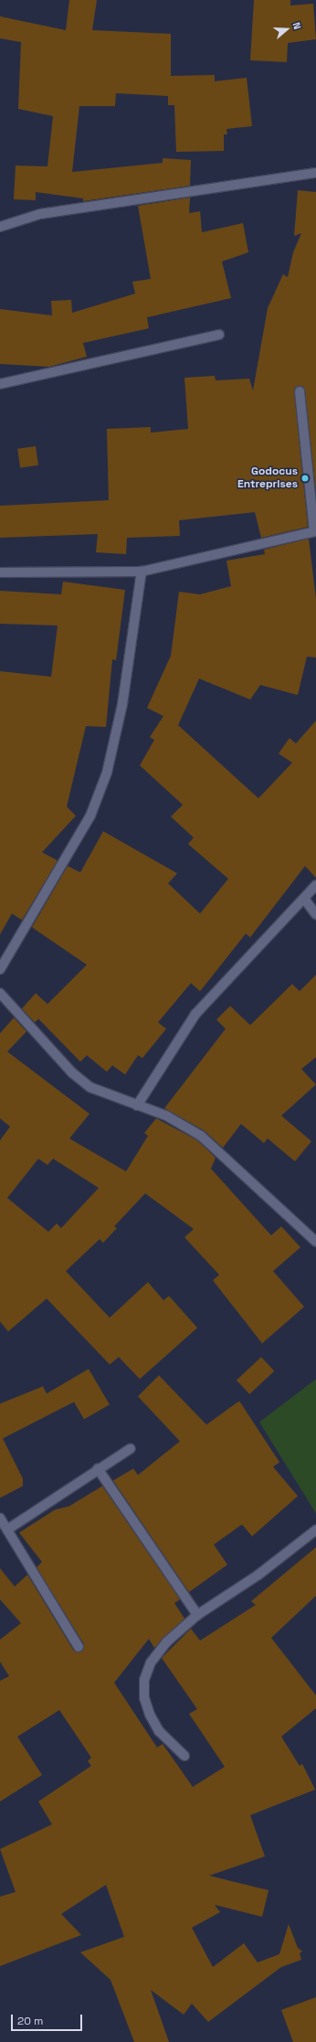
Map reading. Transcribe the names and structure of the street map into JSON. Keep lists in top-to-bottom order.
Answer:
{
  "places": ["Godocus Entreprises"],
  "scale_bar": "20 m",
  "north": "right"
}
